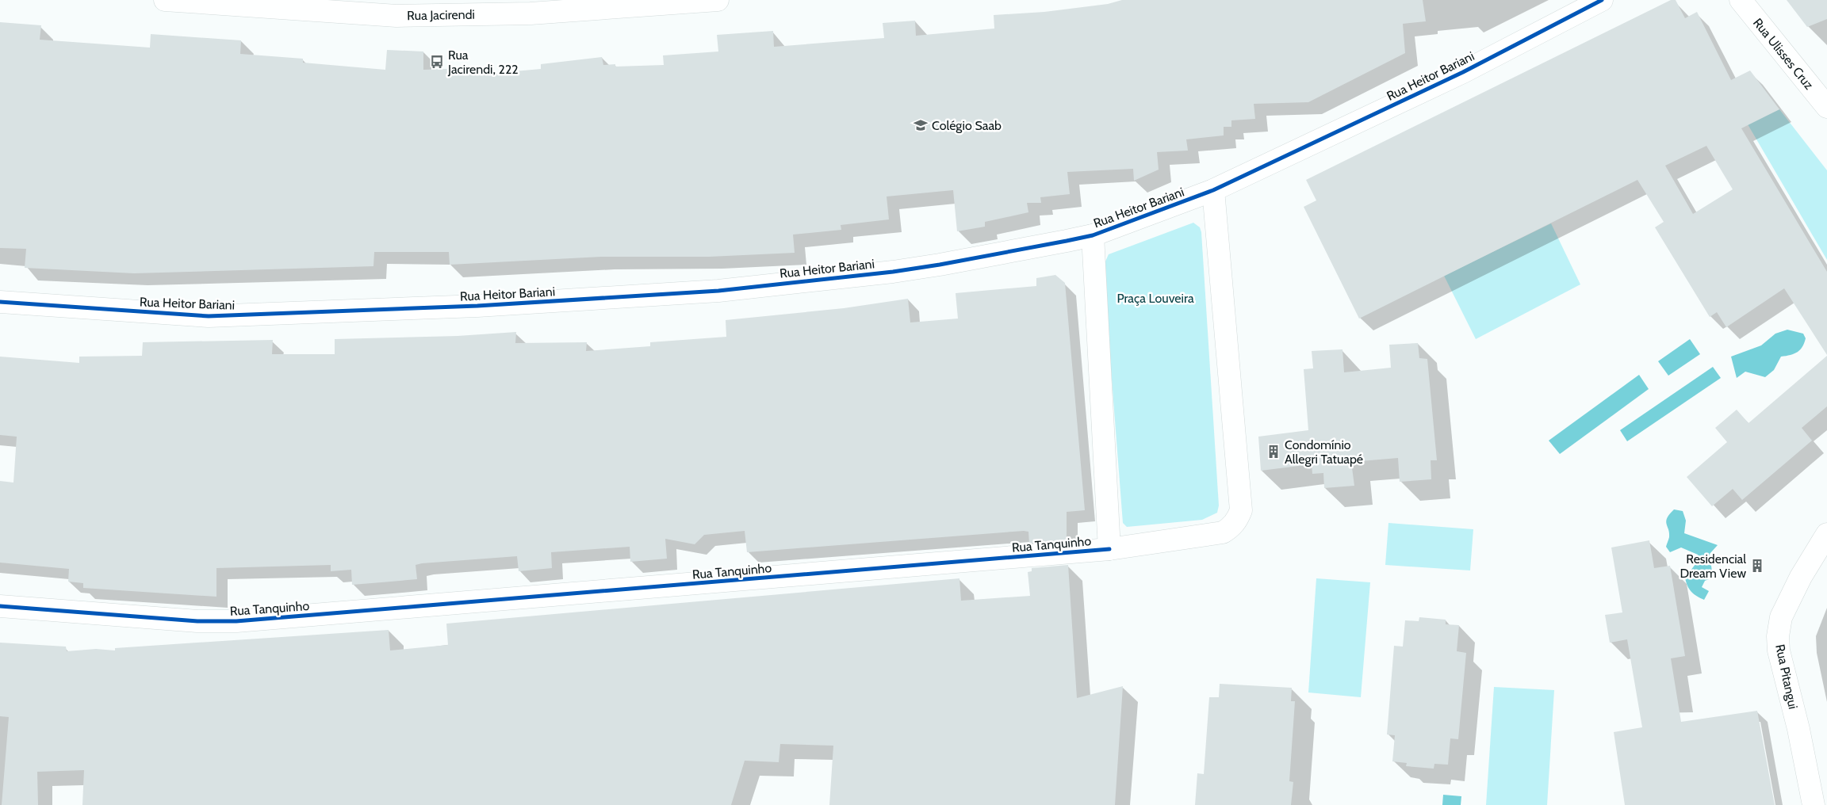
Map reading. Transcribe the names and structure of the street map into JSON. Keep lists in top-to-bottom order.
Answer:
{
  "streets": {
    "street": [
      "Rua Jacirendi",
      "Rua Ulisses Cruz",
      "Rua Heitor Bariani",
      "Rua Tanquinho",
      "Rua Pitangui"
    ]
  },
  "parks": ["Praça Louveira"],
  "places": {
    "bus stop": ["Rua Jacirendi, 222"],
    "school or university": ["Colégio Saab"],
    "building": ["Condomínio Allegri Tatuapé", "Residencial Dream View"]
  }
}
